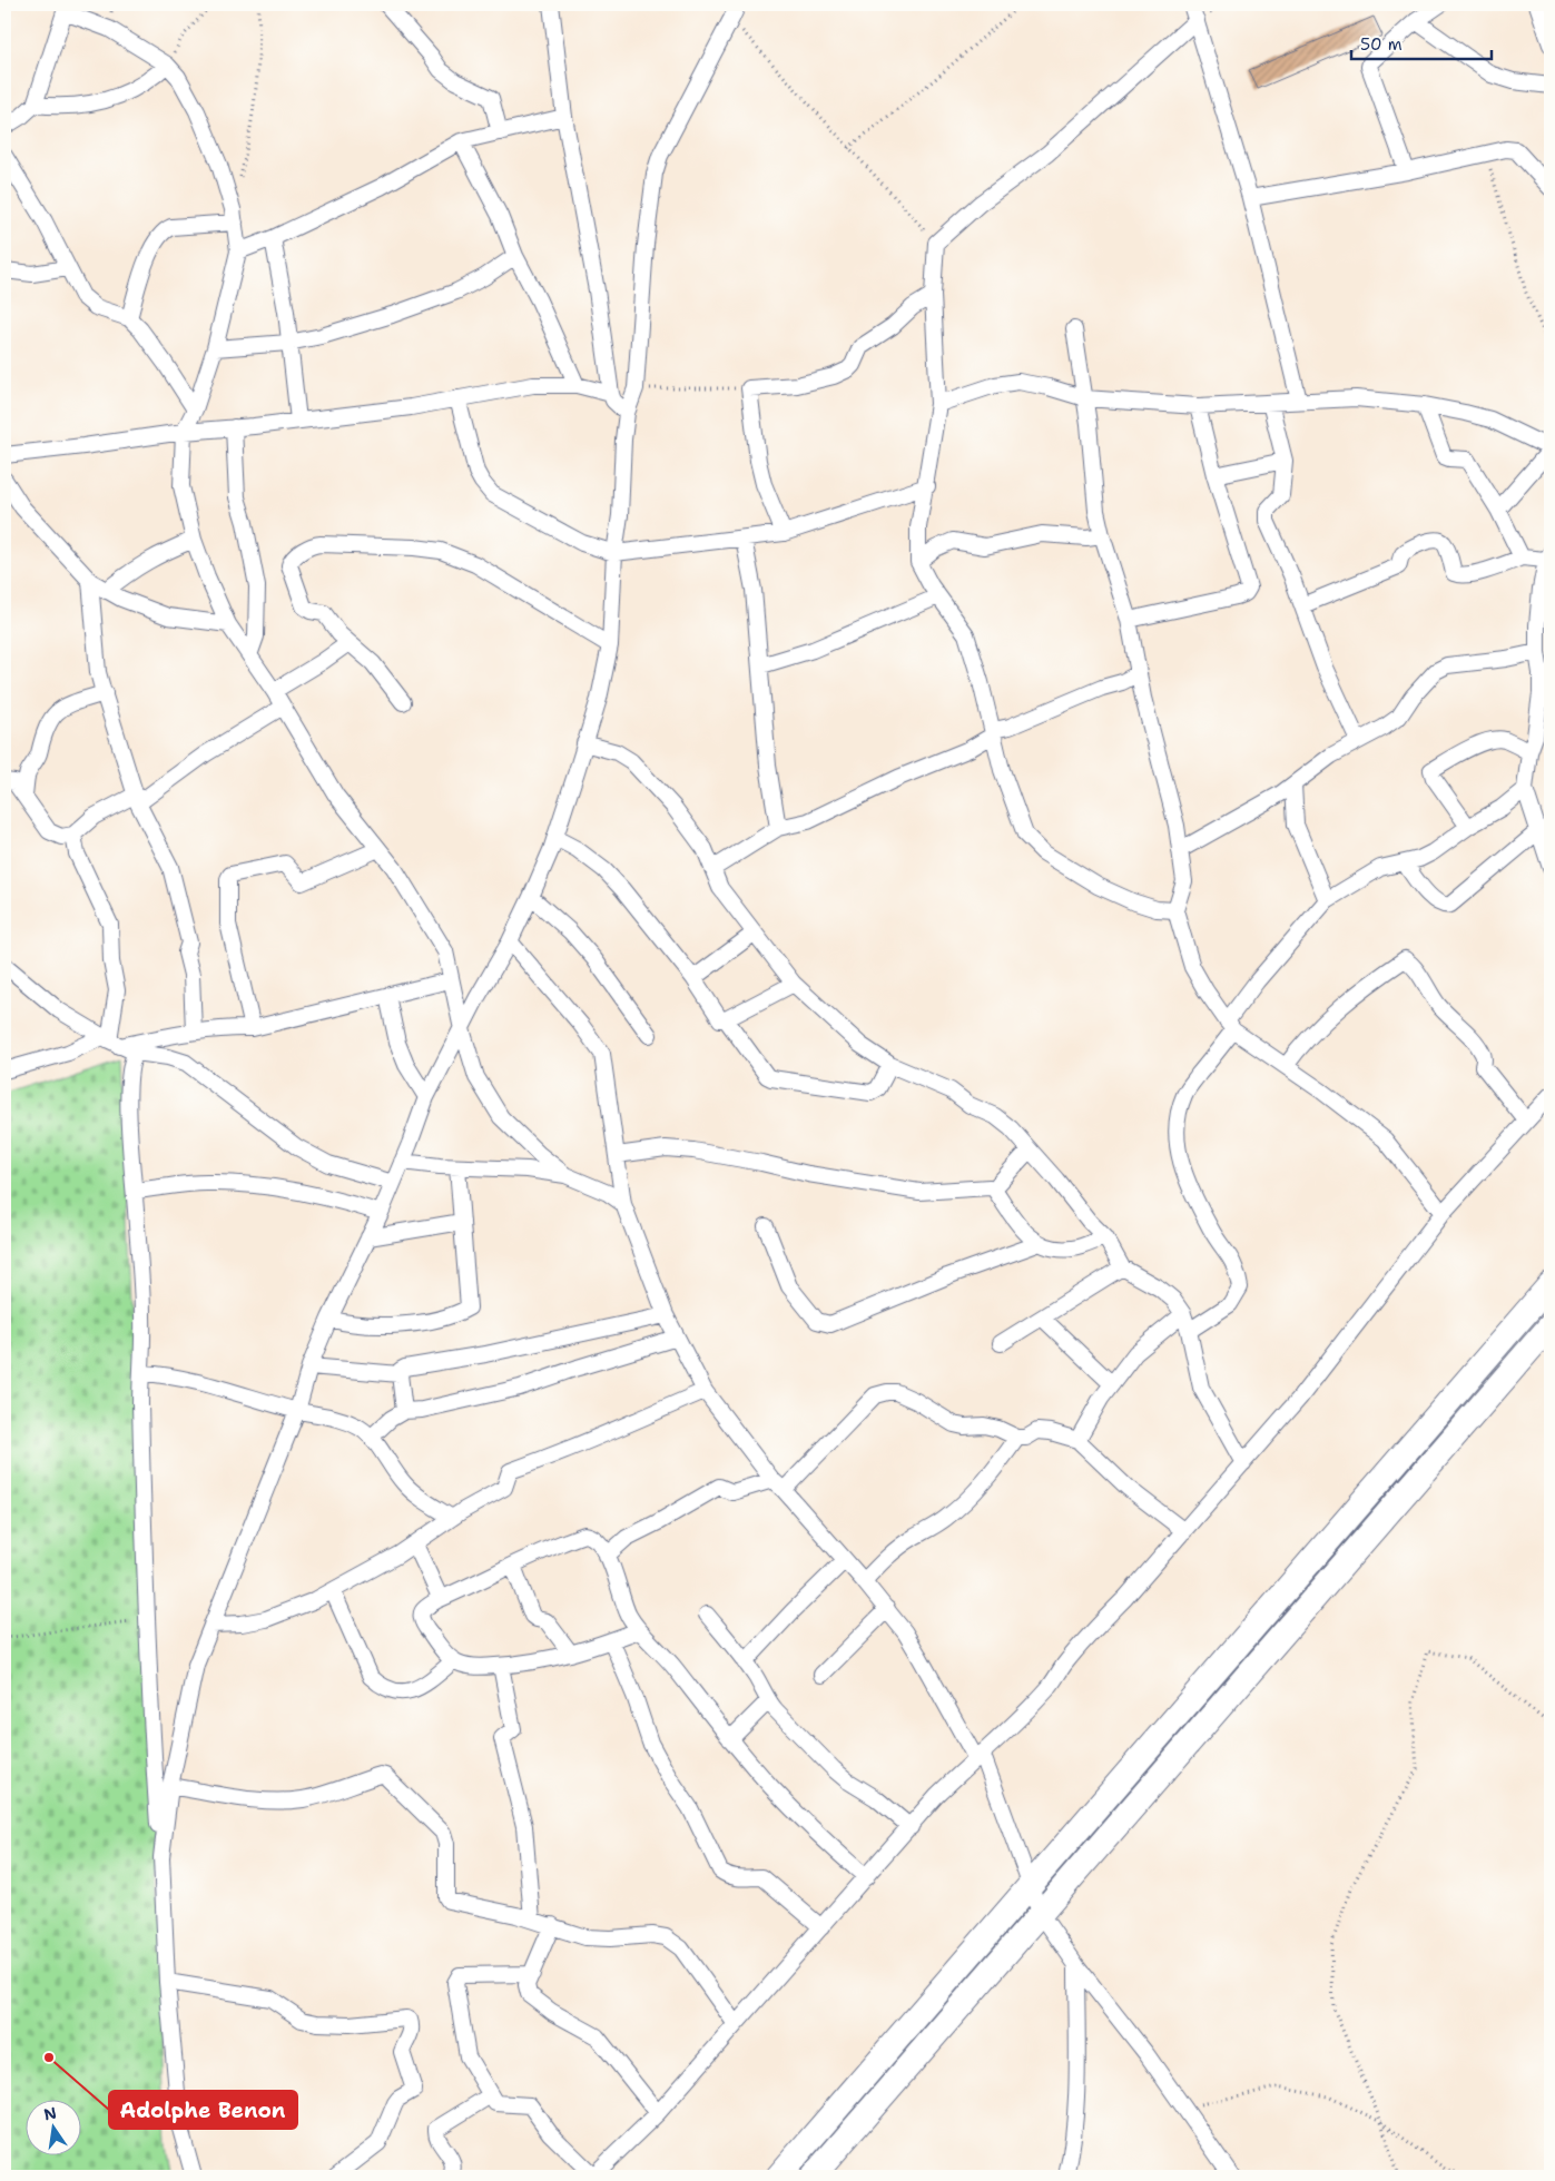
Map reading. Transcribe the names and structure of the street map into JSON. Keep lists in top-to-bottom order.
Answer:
{
  "places": ["Adolphe Benon"],
  "scale_bar": "50 m",
  "north": "top"
}
